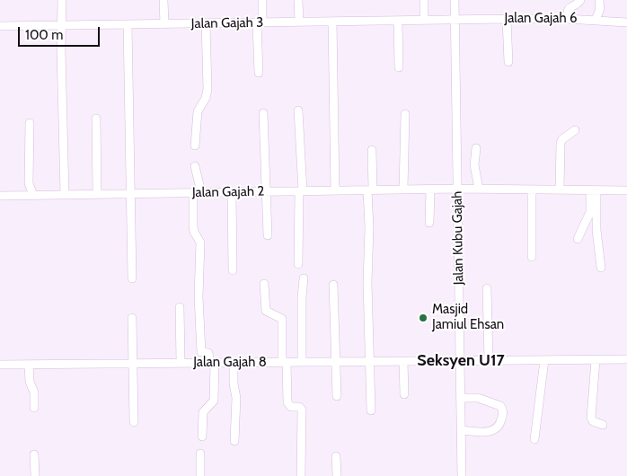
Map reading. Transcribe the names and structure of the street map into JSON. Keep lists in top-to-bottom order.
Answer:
{
  "streets": {
    "street": [
      "Jalan Gajah 6",
      "Jalan Gajah 3",
      "Jalan Gajah 2",
      "Jalan Kubu Gajah",
      "Jalan Gajah 8"
    ]
  },
  "crossings": [
    ["Jalan Gajah 6", "Jalan Gajah 3"],
    ["Jalan Gajah 6", "Jalan Kubu Gajah"],
    ["Jalan Gajah 3", "Jalan Kubu Gajah"],
    ["Jalan Gajah 2", "Jalan Kubu Gajah"],
    ["Jalan Kubu Gajah", "Jalan Gajah 8"]
  ],
  "districts": ["Seksyen U17"],
  "places": ["Masjid Jamiul Ehsan"],
  "scale_bar": "100 m"
}
